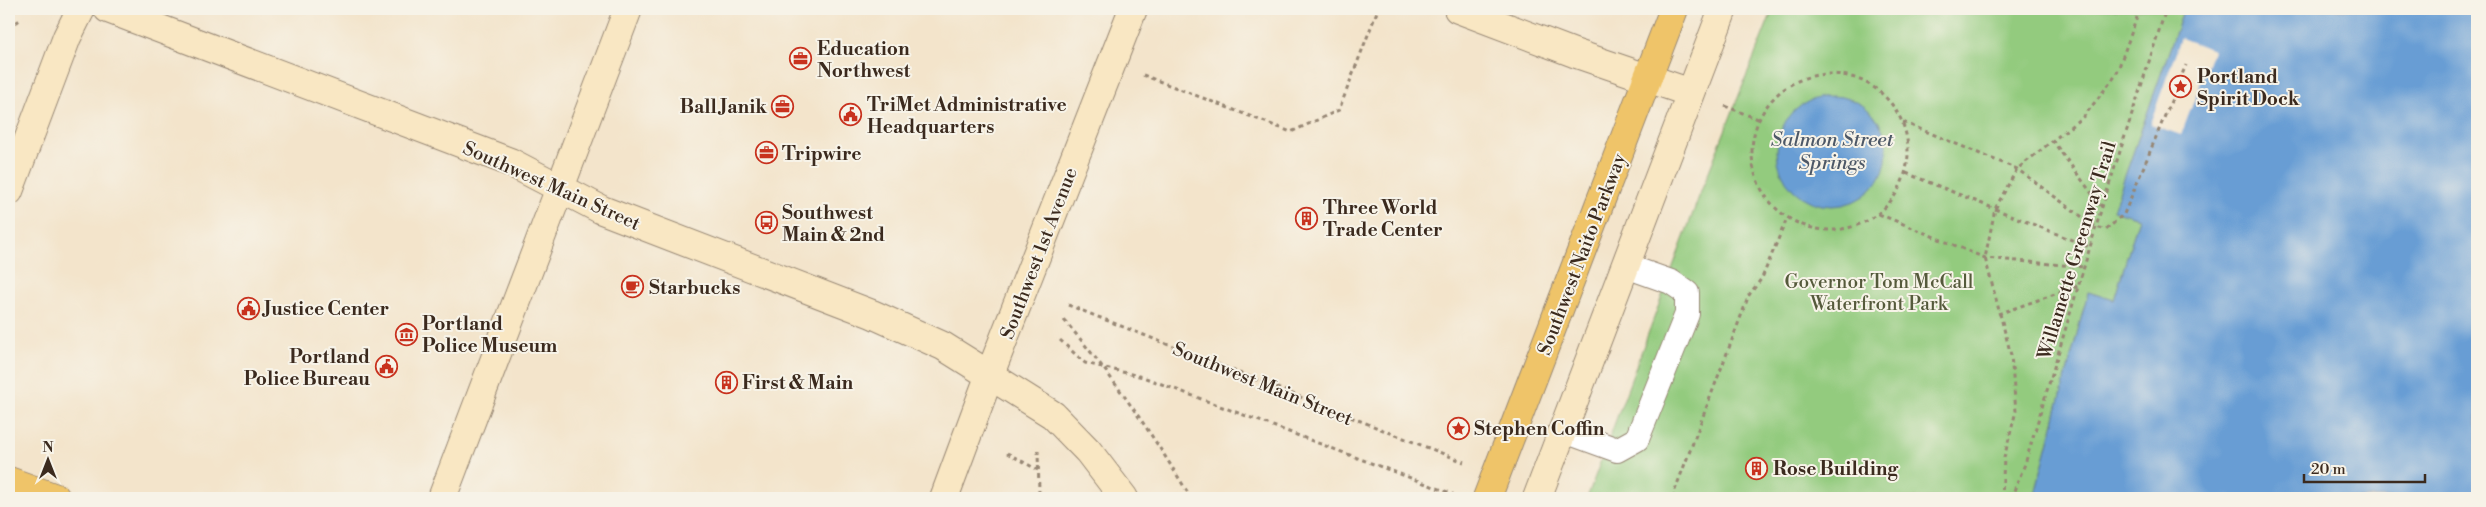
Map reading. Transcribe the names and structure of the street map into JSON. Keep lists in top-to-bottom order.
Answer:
{
  "streets": {
    "main road": ["Southwest Main Street", "Southwest 1st Avenue", "Southwest Naito Parkway"],
    "path": ["Willamette Greenway Trail"]
  },
  "crossings": [
    ["Southwest Main Street", "Southwest 1st Avenue"]
  ],
  "water": ["Salmon Street Springs"],
  "parks": ["Governor Tom McCall Waterfront Park"],
  "places": {
    "office": ["Education Northwest", "Ball Janik", "Tripwire"],
    "place": ["Portland Spirit Dock", "Stephen Coffin"],
    "public building": ["TriMet Administrative Headquarters", "Justice Center", "Portland Police Bureau"],
    "building": ["Three World Trade Center", "First & Main", "Rose Building"],
    "bus stop": ["Southwest Main & 2nd"],
    "cafe": ["Starbucks"],
    "museum": ["Portland Police Museum"]
  },
  "scale_bar": "20 m",
  "north": "top"
}
